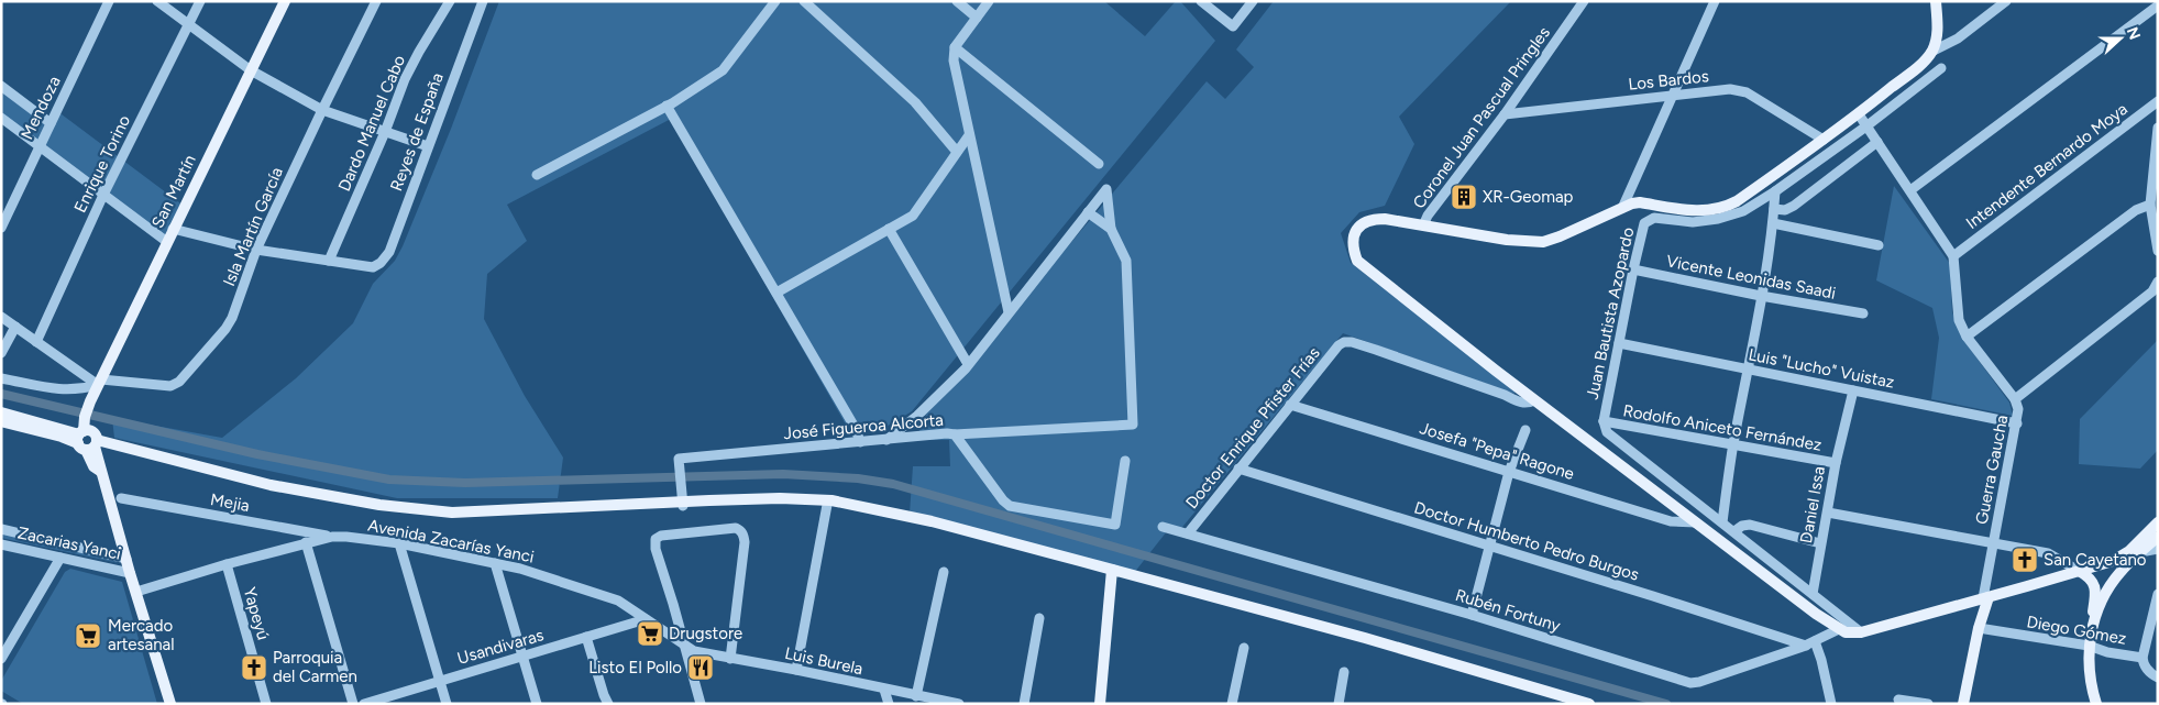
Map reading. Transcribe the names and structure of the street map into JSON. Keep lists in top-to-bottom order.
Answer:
{
  "streets": {
    "main road": ["San Martín"],
    "street": [
      "Los Bardos",
      "Mendoza",
      "Coronel Juan Pascual Pringles",
      "Dardo Manuel Cabo",
      "Reyes de España",
      "Enrique Torino",
      "Intendente Bernardo Moya",
      "Isla Martín García",
      "Vicente Leonidas Saadi",
      "Juan Bautista Azopardo",
      "Luis \"Lucho\" Vuistaz",
      "José Figueroa Alcorta",
      "Doctor Enrique Pfister Frías",
      "Rodolfo Aniceto Fernández",
      "Josefa \"Pepa\" Ragone",
      "Guerra Gaucha",
      "Mejia",
      "Daniel Issa",
      "Avenida Zacarías Yanci",
      "Doctor Humberto Pedro Burgos",
      "Zacarias Yanci",
      "Rubén Fortuny",
      "Yapeyú",
      "Diego Gómez",
      "Usandivaras",
      "Luis Burela"
    ]
  },
  "crossings": [
    ["Los Bardos", "Coronel Juan Pascual Pringles"],
    ["Los Bardos", "Juan Bautista Azopardo"],
    ["Dardo Manuel Cabo", "Reyes de España"],
    ["San Martín", "Isla Martín García"],
    ["Vicente Leonidas Saadi", "Juan Bautista Azopardo"],
    ["Juan Bautista Azopardo", "Luis \"Lucho\" Vuistaz"],
    ["Juan Bautista Azopardo", "Rodolfo Aniceto Fernández"],
    ["Luis \"Lucho\" Vuistaz", "Guerra Gaucha"],
    ["Luis \"Lucho\" Vuistaz", "Daniel Issa"],
    ["Doctor Enrique Pfister Frías", "Josefa \"Pepa\" Ragone"],
    ["Doctor Enrique Pfister Frías", "Doctor Humberto Pedro Burgos"],
    ["Doctor Enrique Pfister Frías", "Rubén Fortuny"],
    ["Rodolfo Aniceto Fernández", "Daniel Issa"],
    ["Mejia", "Avenida Zacarías Yanci"],
    ["Avenida Zacarías Yanci", "Yapeyú"],
    ["Avenida Zacarías Yanci", "Usandivaras"],
    ["Avenida Zacarías Yanci", "Luis Burela"],
    ["Doctor Humberto Pedro Burgos", "Rubén Fortuny"]
  ],
  "places": {
    "building": ["XR-Geomap"],
    "church": ["San Cayetano", "Parroquia del Carmen"],
    "supermarket": ["Drugstore", "Mercado artesanal"],
    "restaurant": ["Listo El Pollo"]
  },
  "north": "right"
}
